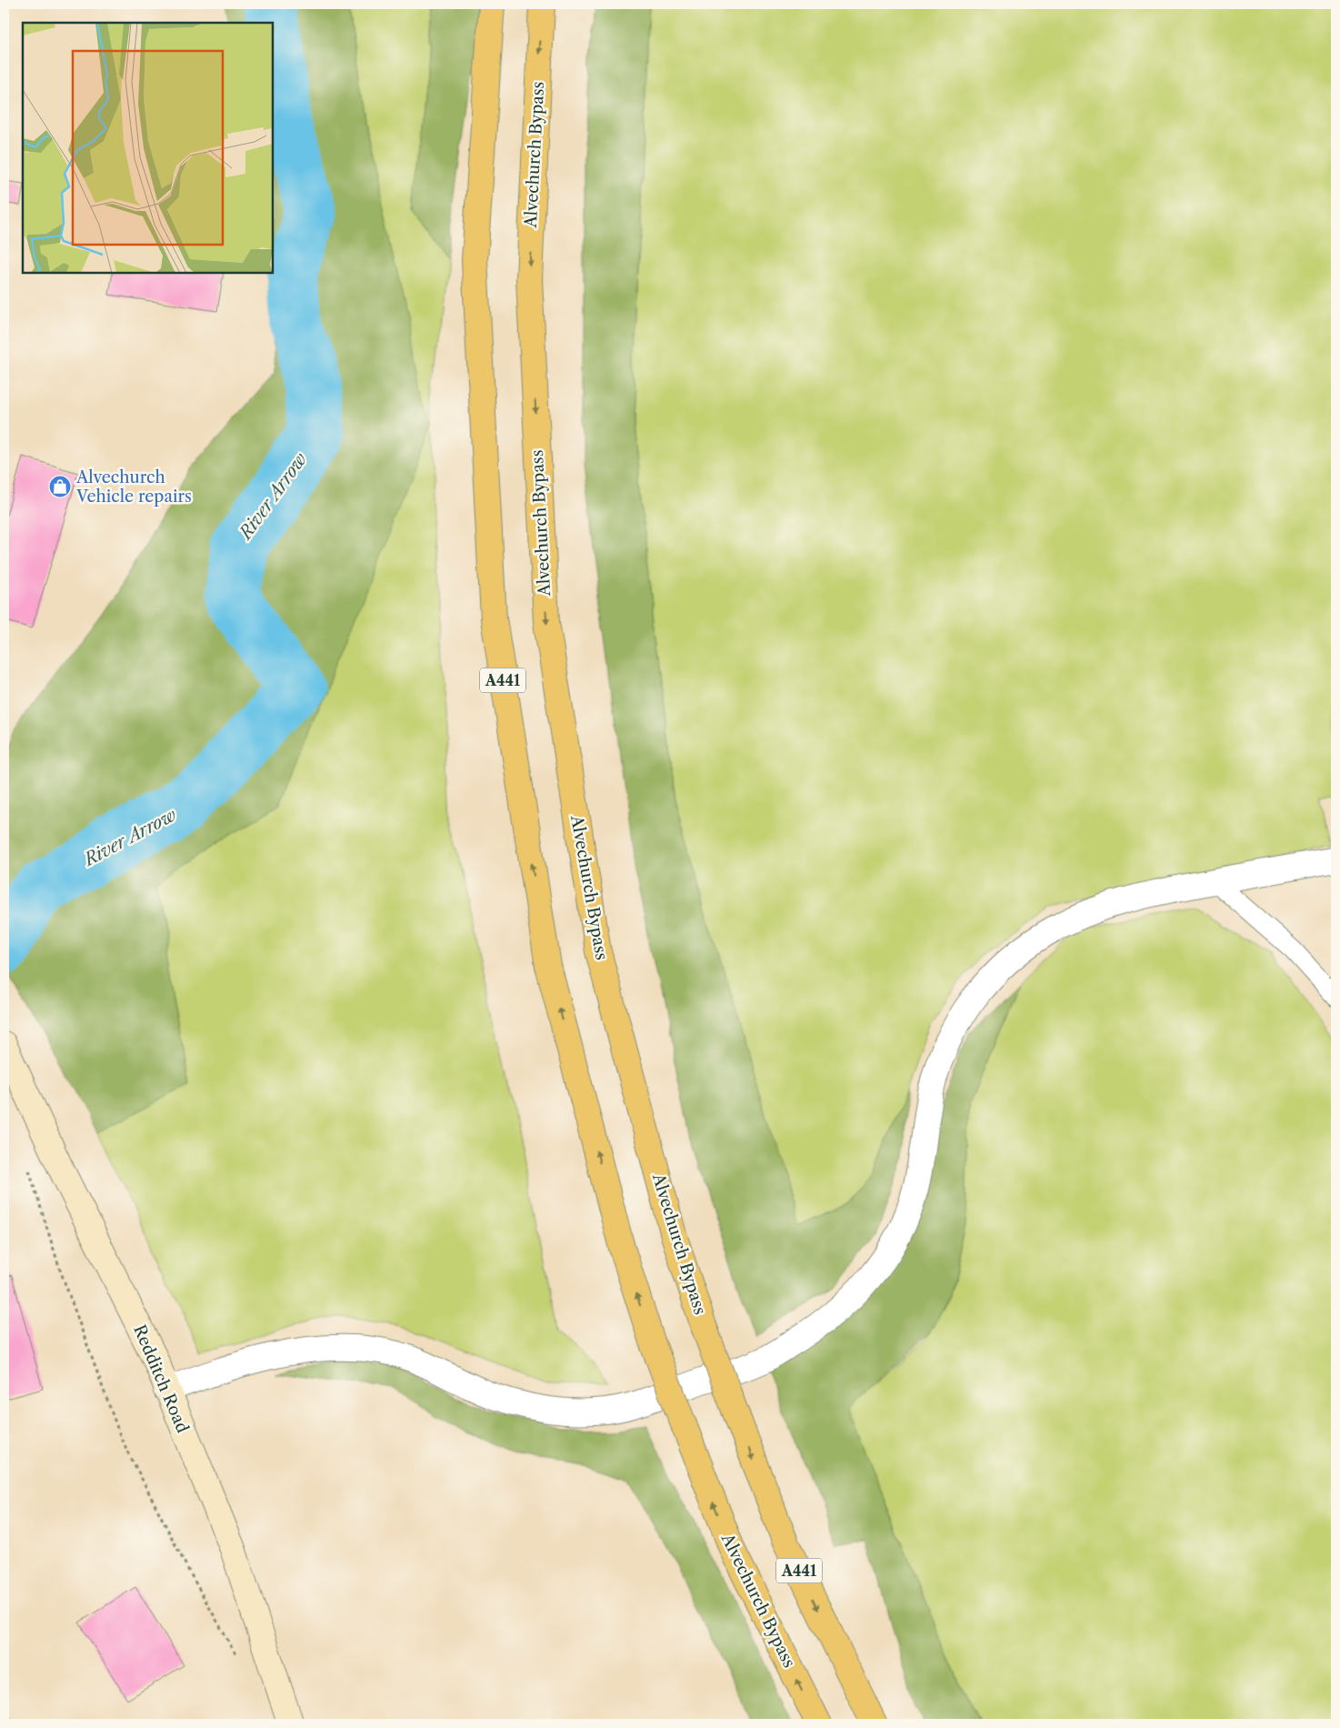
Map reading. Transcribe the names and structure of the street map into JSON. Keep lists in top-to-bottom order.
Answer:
{
  "streets": {
    "highway": ["Alvechurch Bypass", "A441"],
    "main road": ["Redditch Road"]
  },
  "water": ["River Arrow"],
  "places": {
    "shop": ["Alvechurch Vehicle repairs"]
  }
}
